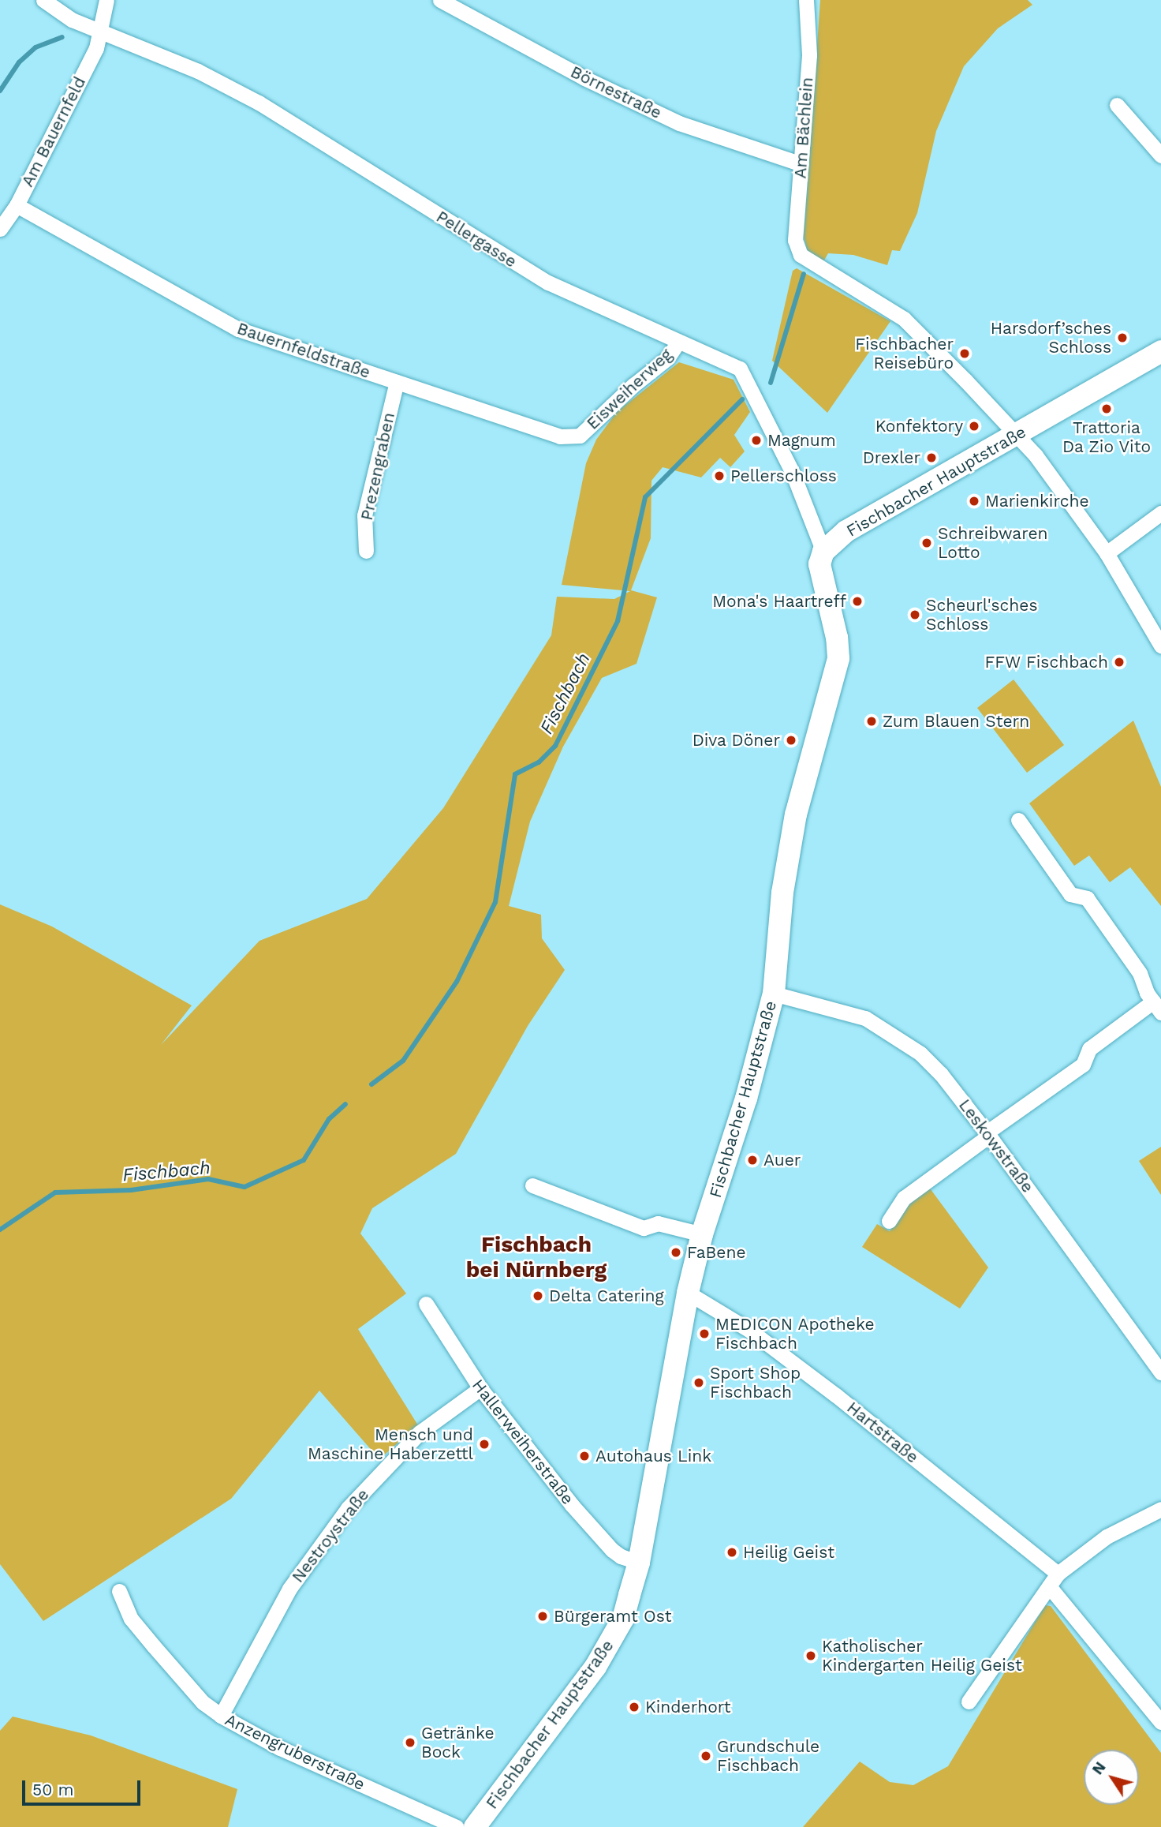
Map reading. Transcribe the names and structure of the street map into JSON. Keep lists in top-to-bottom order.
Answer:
{
  "streets": {
    "main road": ["Fischbacher Hauptstraße"],
    "street": [
      "Börnestraße",
      "Am Bächlein",
      "Am Bauernfeld",
      "Pellergasse",
      "Bauernfeldstraße",
      "Eisweiherweg",
      "Prezengraben",
      "Leskowstraße",
      "Hartstraße",
      "Hallerweiherstraße",
      "Nestroystraße",
      "Anzengruberstraße"
    ]
  },
  "crossings": [
    ["Börnestraße", "Am Bächlein"],
    ["Am Bächlein", "Fischbacher Hauptstraße"],
    ["Am Bauernfeld", "Pellergasse"],
    ["Am Bauernfeld", "Bauernfeldstraße"],
    ["Pellergasse", "Eisweiherweg"],
    ["Pellergasse", "Fischbacher Hauptstraße"],
    ["Bauernfeldstraße", "Eisweiherweg"],
    ["Bauernfeldstraße", "Prezengraben"],
    ["Fischbacher Hauptstraße", "Leskowstraße"],
    ["Fischbacher Hauptstraße", "Hartstraße"],
    ["Fischbacher Hauptstraße", "Hallerweiherstraße"],
    ["Hallerweiherstraße", "Nestroystraße"],
    ["Nestroystraße", "Anzengruberstraße"]
  ],
  "districts": ["Fischbach bei Nürnberg"],
  "water": ["Fischbach"],
  "places": [
    "Harsdorf’sches Schloss",
    "Fischbacher Reisebüro",
    "Trattoria Da Zio Vito",
    "Konfektory",
    "Magnum",
    "Drexler",
    "Pellerschloss",
    "Marienkirche",
    "Schreibwaren Lotto",
    "Mona's Haartreff",
    "Scheurl'sches Schloss",
    "FFW Fischbach",
    "Zum Blauen Stern",
    "Diva Döner",
    "Auer",
    "FaBene",
    "Delta Catering",
    "MEDICON Apotheke Fischbach",
    "Sport Shop Fischbach",
    "Mensch und Maschine Haberzettl",
    "Autohaus Link",
    "Heilig Geist",
    "Bürgeramt Ost",
    "Katholischer Kindergarten Heilig Geist",
    "Kinderhort",
    "Getränke Bock",
    "Grundschule Fischbach"
  ],
  "scale_bar": "50 m",
  "north": "top left"
}
